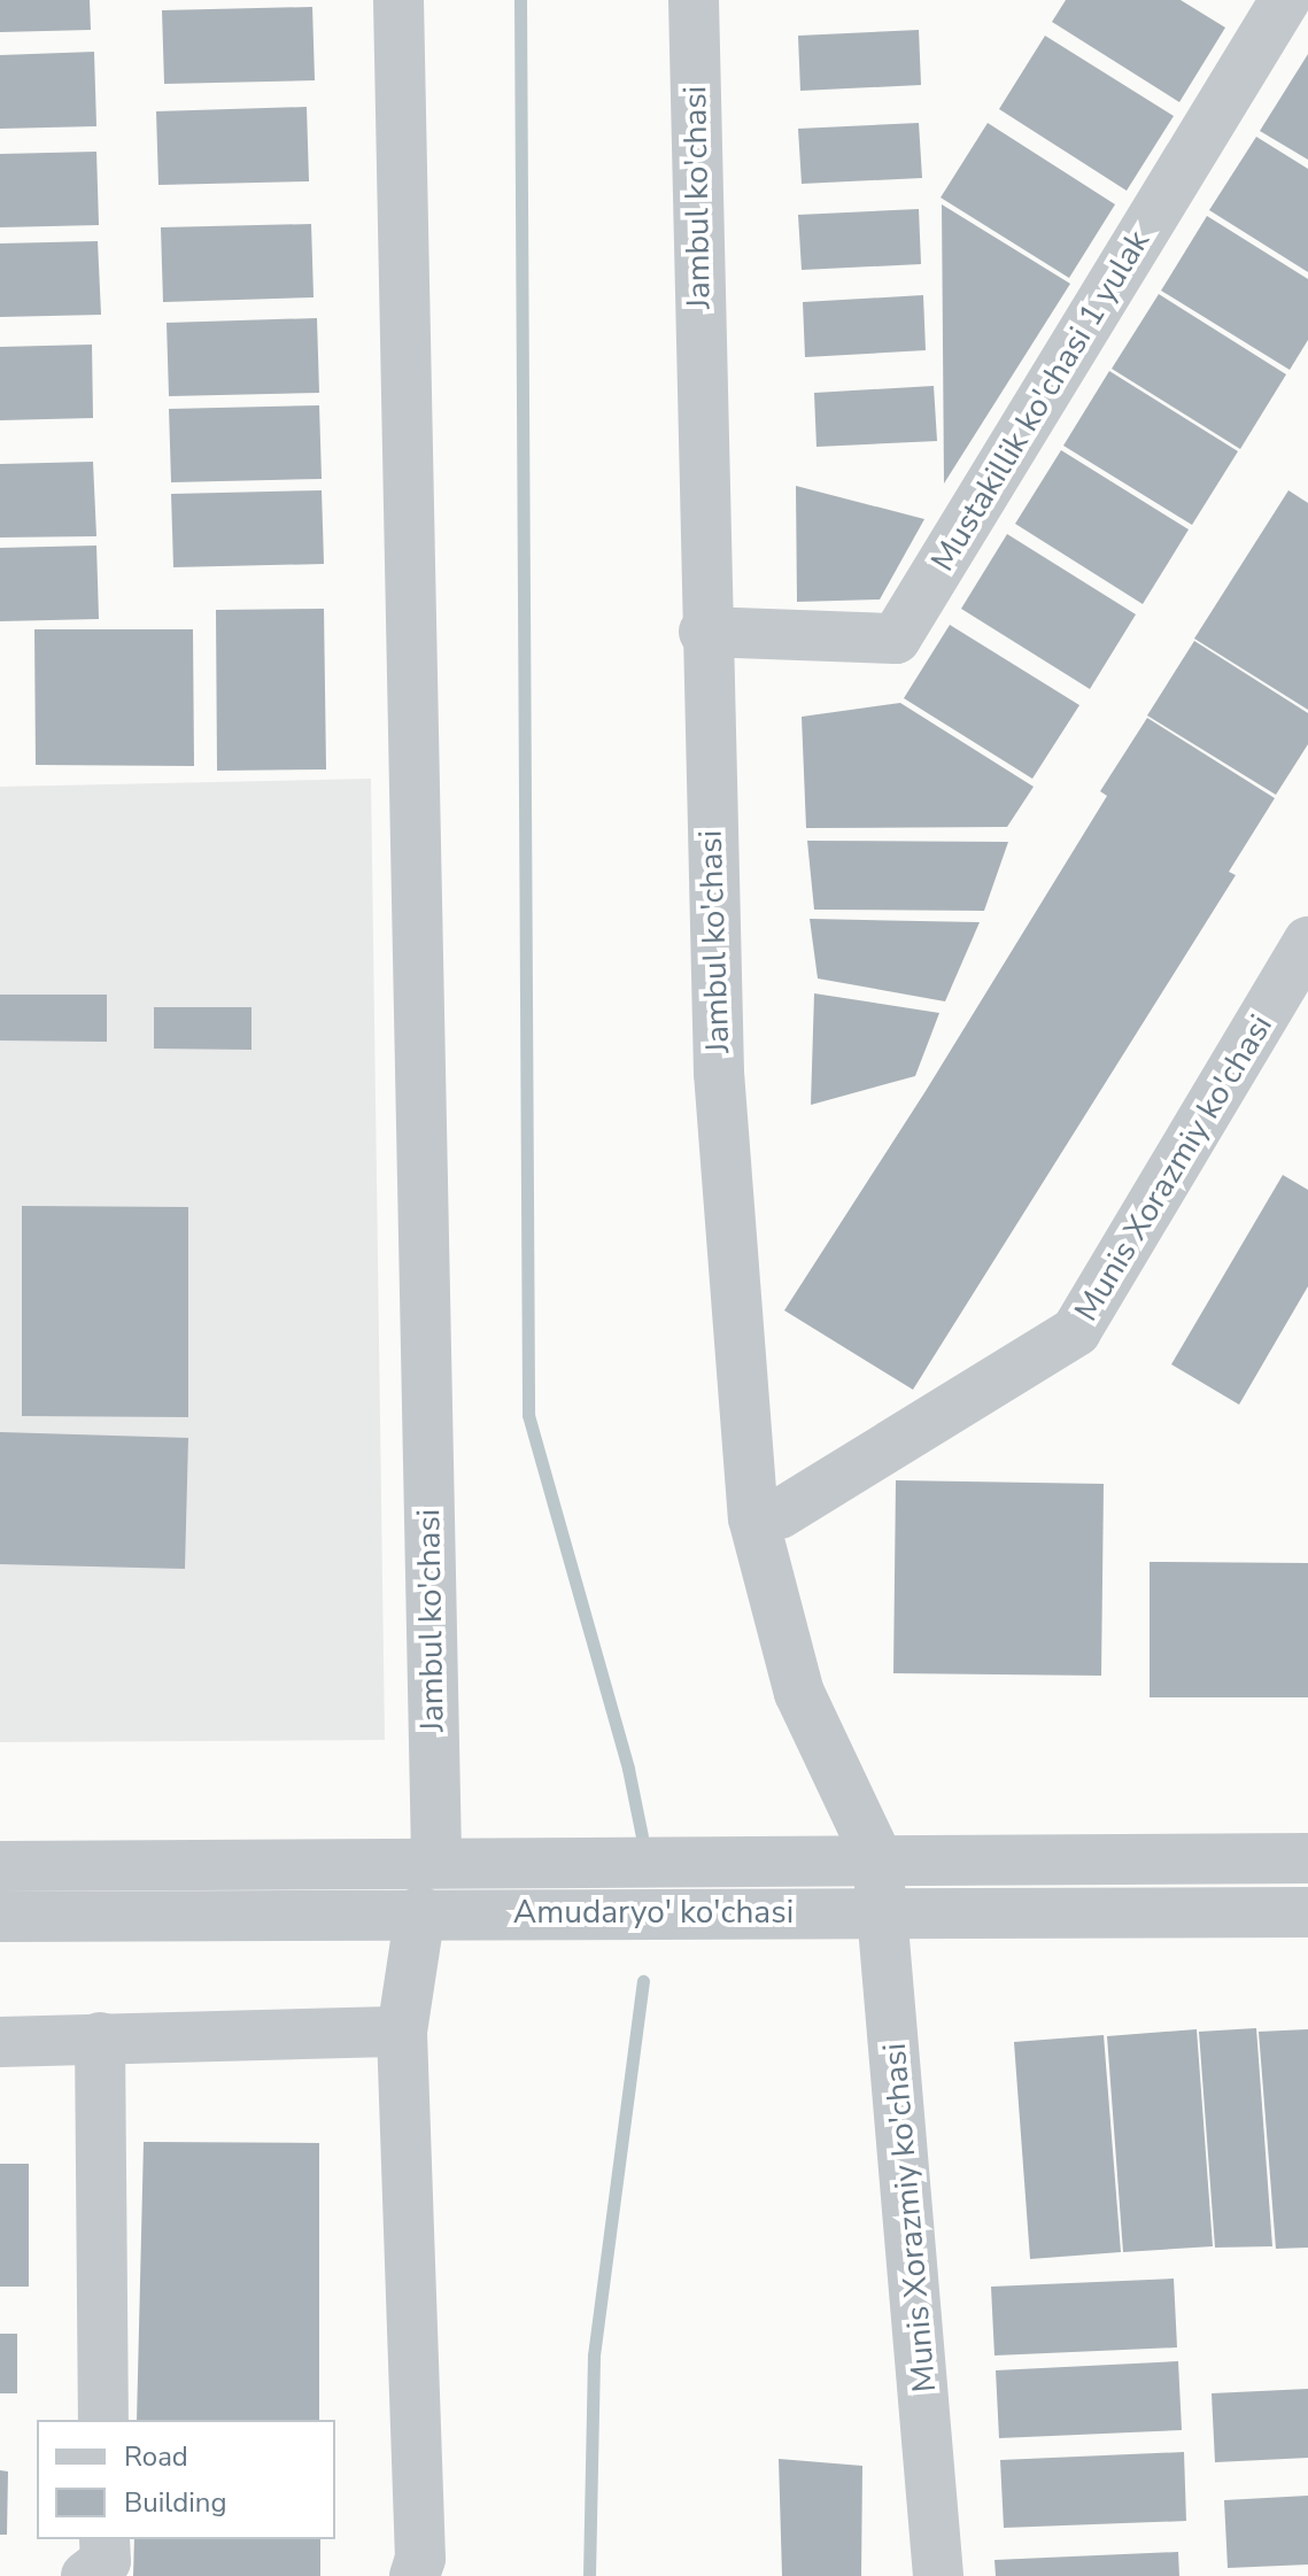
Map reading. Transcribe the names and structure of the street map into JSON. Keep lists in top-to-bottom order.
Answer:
{
  "streets": {
    "street": [
      "Jambul ko'chasi",
      "Mustakillik ko'chasi 1 yulak",
      "Munis Xorazmiy ko'chasi",
      "Amudaryo' ko'chasi"
    ]
  },
  "crossings": [
    ["Jambul ko'chasi", "Mustakillik ko'chasi 1 yulak"],
    ["Jambul ko'chasi", "Munis Xorazmiy ko'chasi"],
    ["Jambul ko'chasi", "Amudaryo' ko'chasi"],
    ["Munis Xorazmiy ko'chasi", "Amudaryo' ko'chasi"]
  ],
  "legend": ["Road", "Building"]
}
